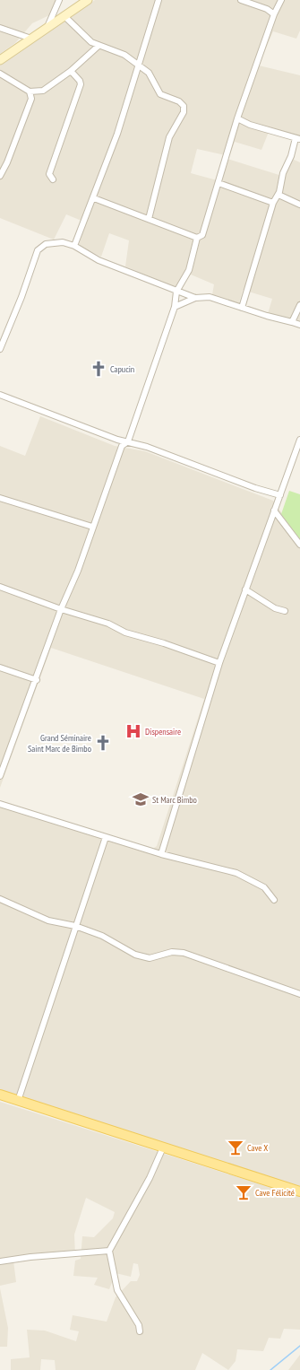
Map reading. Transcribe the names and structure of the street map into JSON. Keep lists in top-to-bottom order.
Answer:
{
  "places": {
    "church": ["Capucin", "Grand Séminaire Saint Marc de Bimbo"],
    "hospital": ["Dispensaire"],
    "school or university": ["St Marc Bimbo"],
    "bar": ["Cave X", "Cave Félicité"]
  }
}
